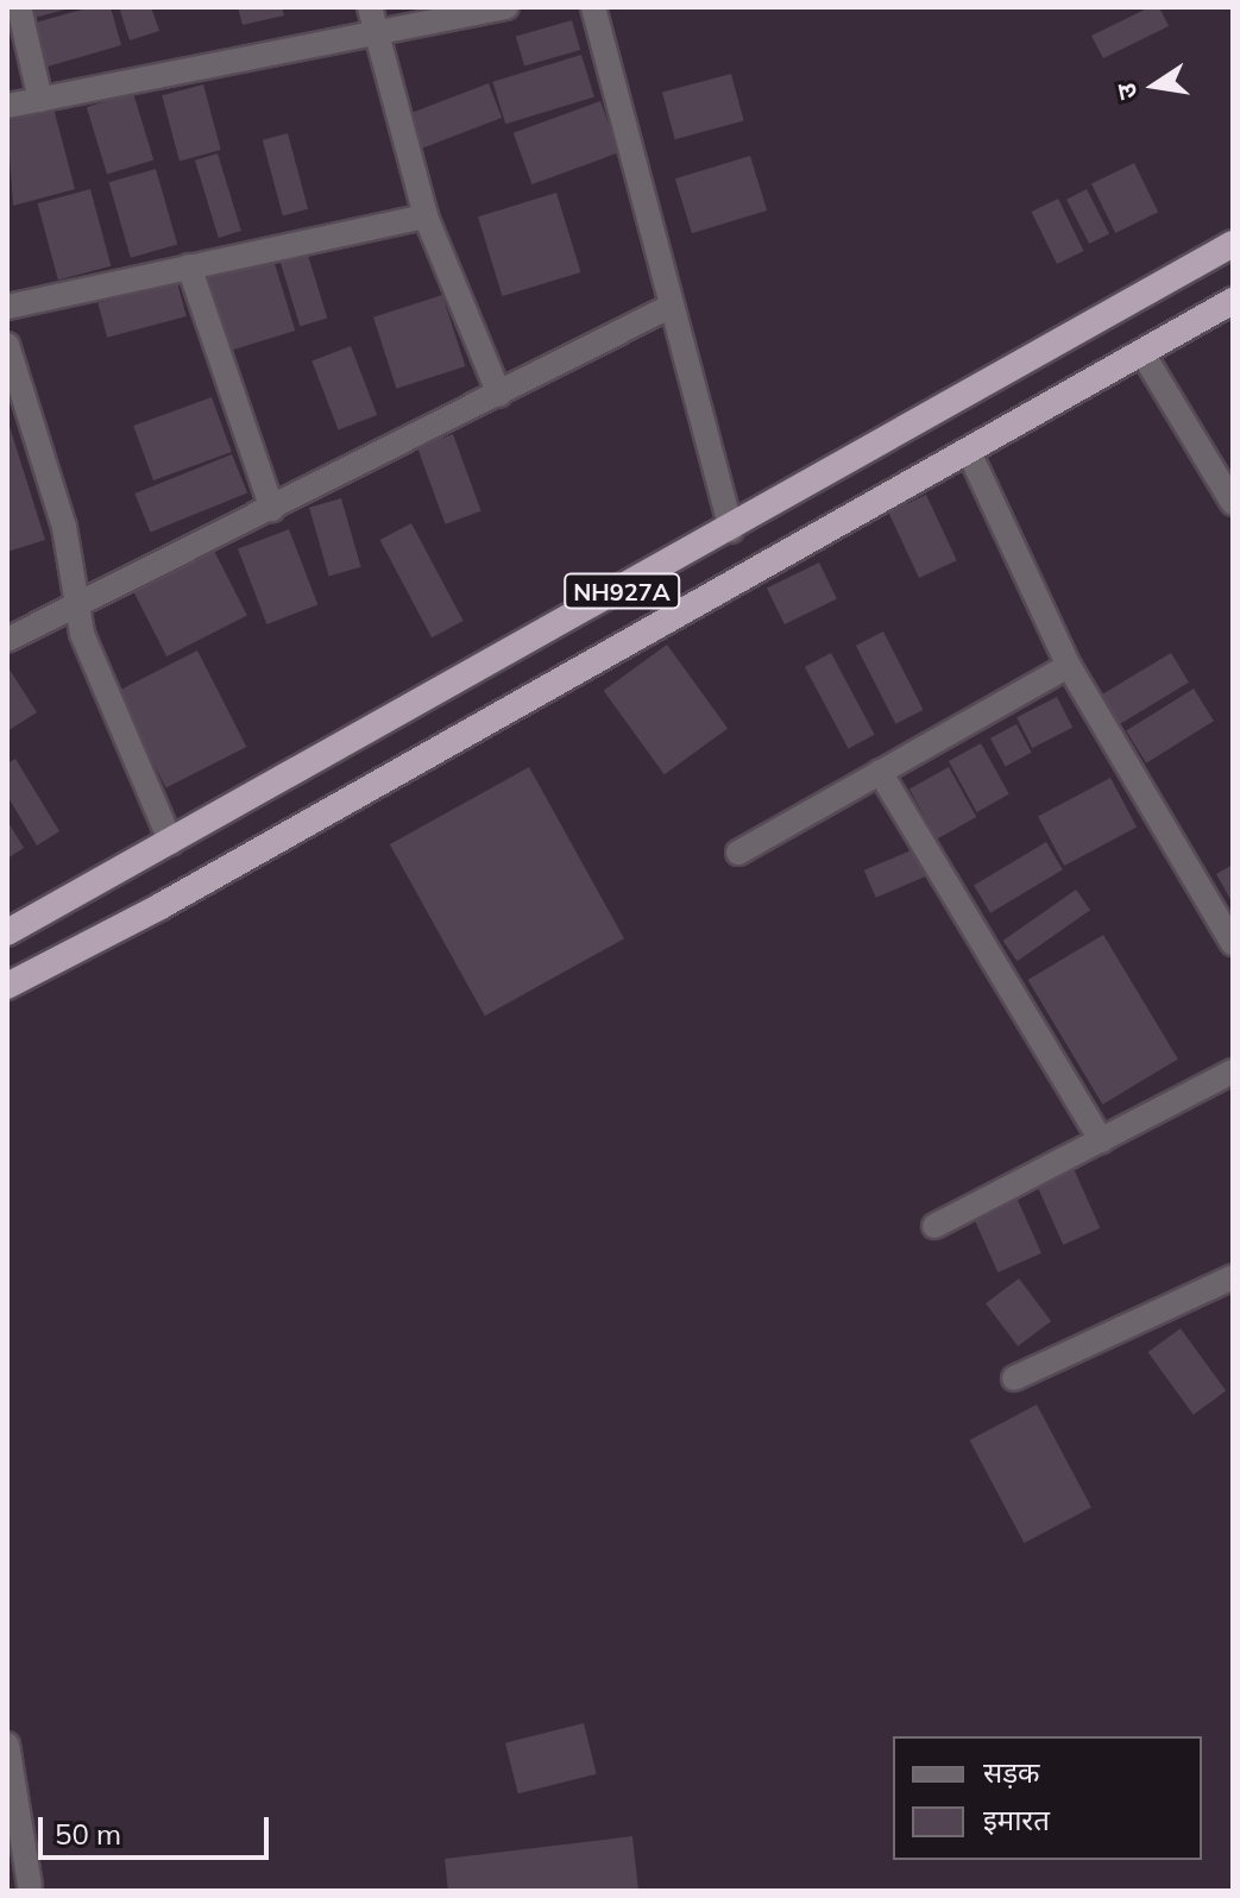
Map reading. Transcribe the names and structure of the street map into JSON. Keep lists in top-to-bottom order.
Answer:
{
  "streets": {
    "highway": ["NH927A"]
  },
  "legend": ["सड़क", "इमारत"],
  "scale_bar": "50 m",
  "north": "left"
}
